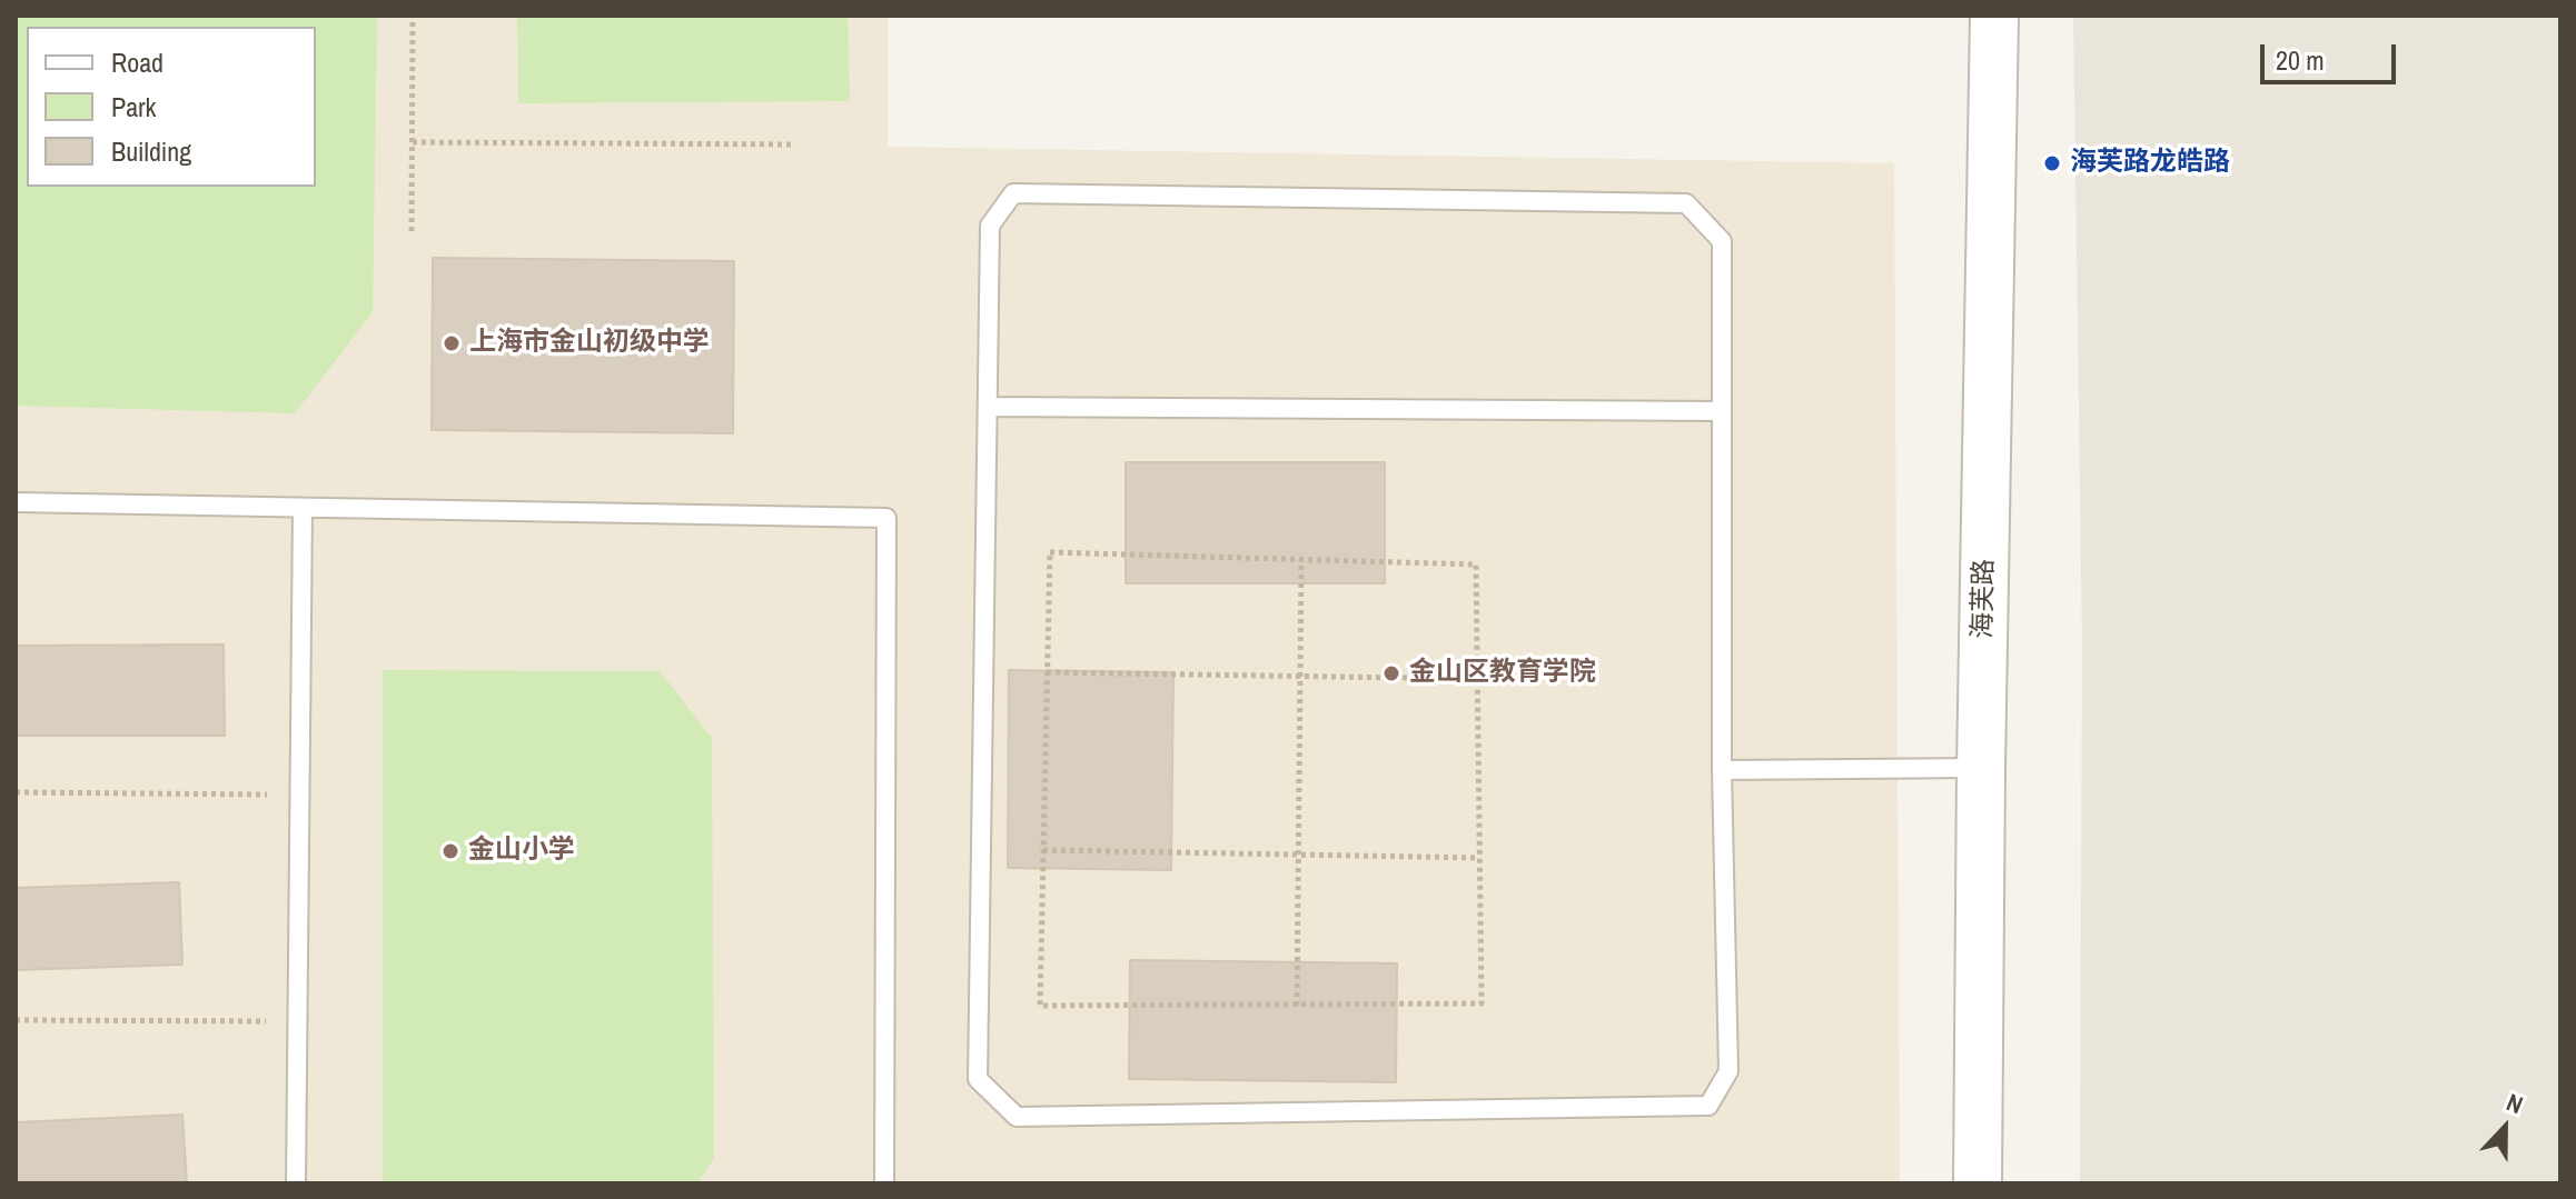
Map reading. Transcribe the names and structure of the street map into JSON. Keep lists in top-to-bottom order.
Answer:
{
  "streets": {
    "street": ["海芙路"]
  },
  "places": [
    "海芙路龙皓路",
    "上海市金山初级中学",
    "金山区教育学院",
    "金山小学"
  ],
  "legend": ["Road", "Park", "Building"],
  "scale_bar": "20 m",
  "north": "top"
}
